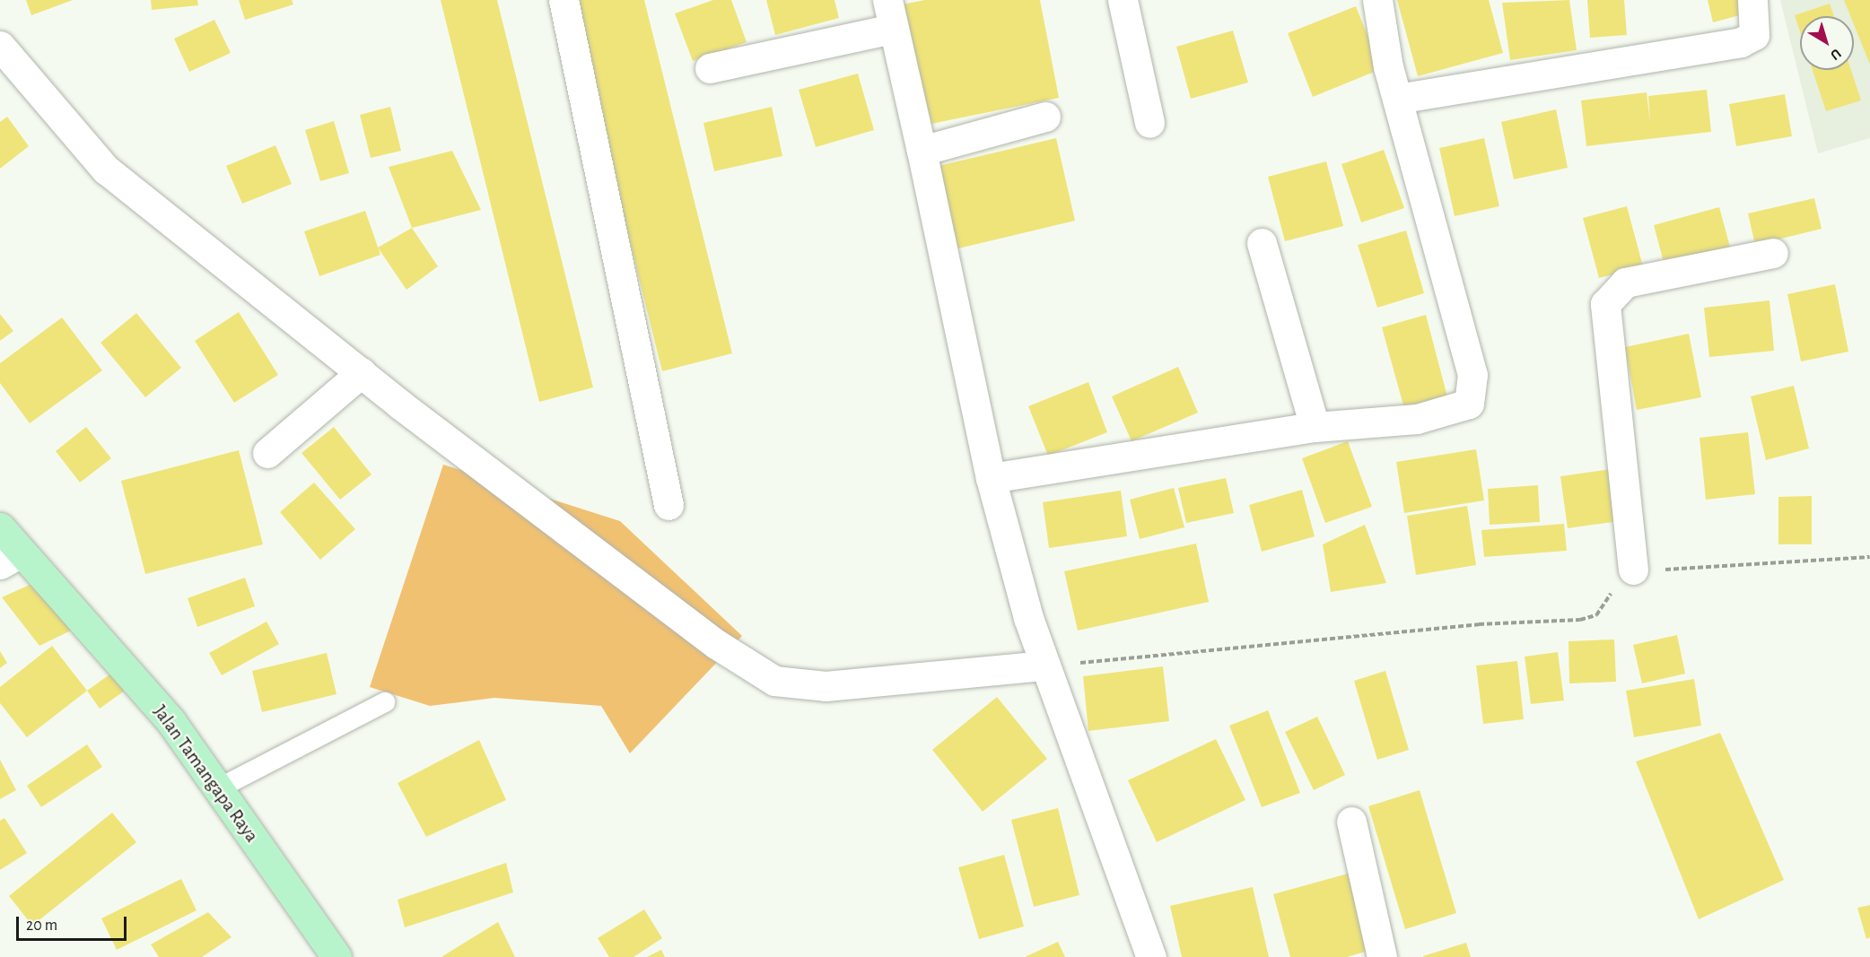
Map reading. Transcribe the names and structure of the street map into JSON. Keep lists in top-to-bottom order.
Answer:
{
  "streets": {
    "main road": ["Jalan Tamangapa Raya"]
  },
  "scale_bar": "20 m",
  "north": "bottom right"
}
